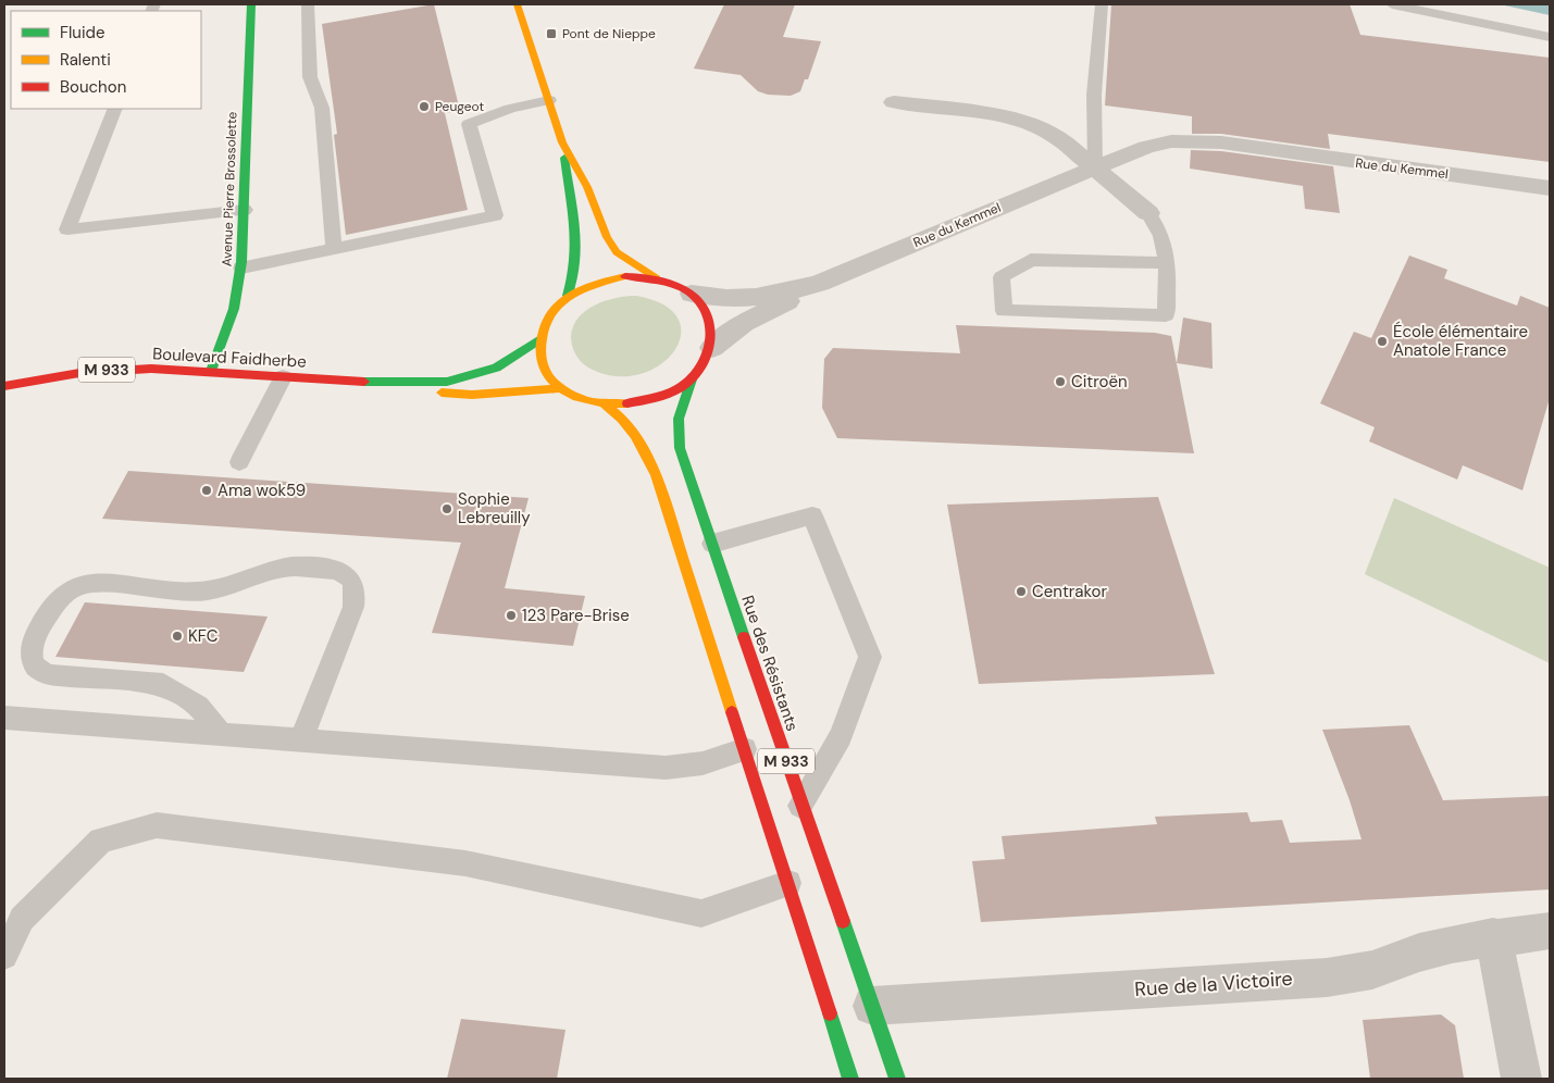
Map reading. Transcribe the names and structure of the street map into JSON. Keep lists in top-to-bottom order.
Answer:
{
  "streets": {
    "main road": [
      "Avenue Pierre Brossolette",
      "Boulevard Faidherbe",
      "M 933",
      "Rue des Résistants"
    ],
    "street": ["Rue du Kemmel", "Rue de la Victoire"]
  },
  "crossings": [
    ["Rue du Kemmel", "Boulevard Faidherbe"],
    ["Rue du Kemmel", "Rue des Résistants"],
    ["Avenue Pierre Brossolette", "Boulevard Faidherbe"],
    ["Boulevard Faidherbe", "Rue des Résistants"],
    ["Rue des Résistants", "Rue de la Victoire"]
  ],
  "places": {
    "transit": ["Pont de Nieppe"],
    "other": [
      "Peugeot",
      "École élémentaire Anatole France",
      "Citroën",
      "Ama wok59",
      "Sophie Lebreuilly",
      "Centrakor",
      "123 Pare-Brise",
      "KFC"
    ]
  },
  "legend": ["Fluide", "Ralenti", "Bouchon"]
}
